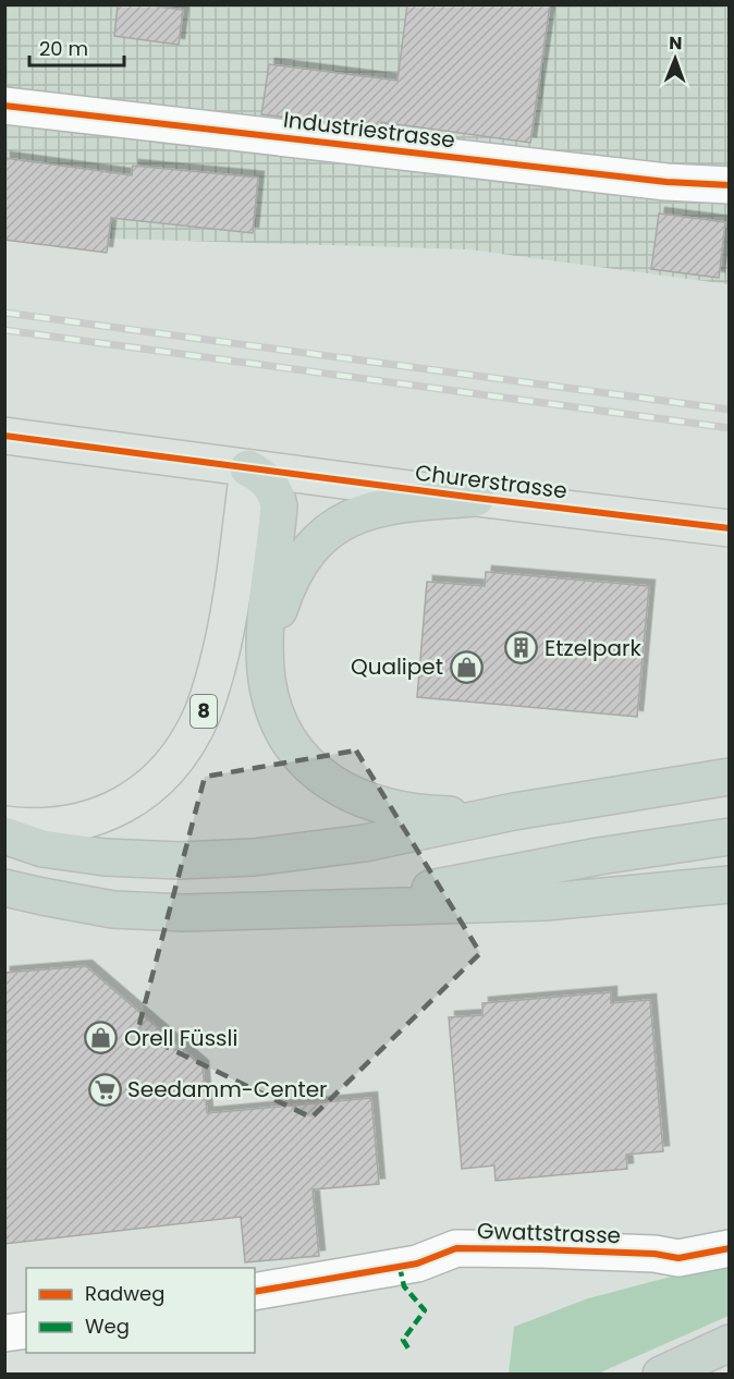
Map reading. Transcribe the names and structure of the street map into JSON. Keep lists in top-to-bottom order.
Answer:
{
  "streets": {
    "main road": ["Churerstrasse", "8"],
    "street": ["Industriestrasse", "Gwattstrasse"]
  },
  "crossings": [
    ["Churerstrasse", "8"]
  ],
  "places": {
    "building": ["Etzelpark"],
    "shop": ["Qualipet", "Orell Füssli"],
    "supermarket": ["Seedamm-Center"]
  },
  "legend": ["Radweg", "Weg"],
  "scale_bar": "20 m",
  "north": "top"
}
